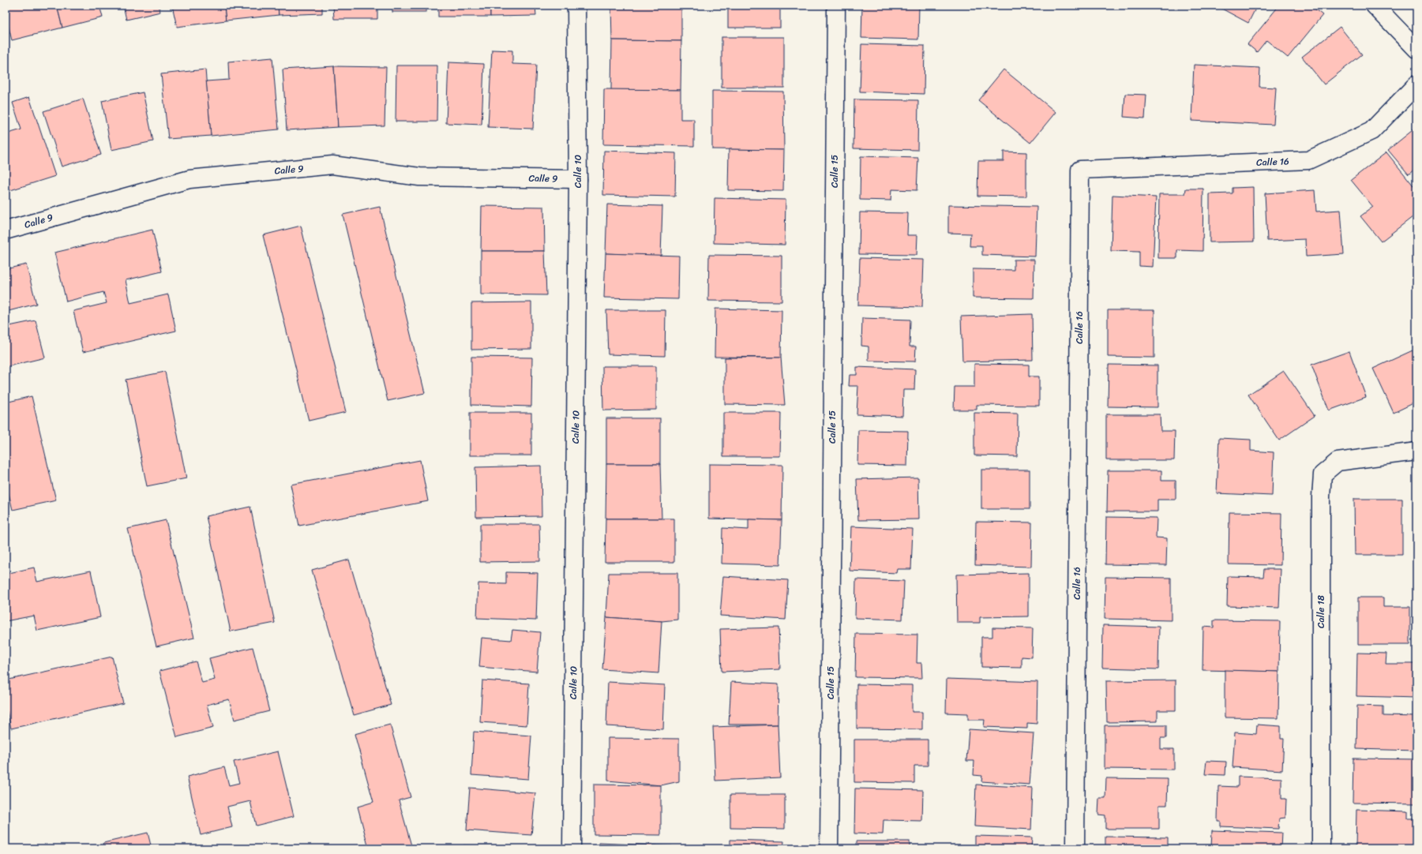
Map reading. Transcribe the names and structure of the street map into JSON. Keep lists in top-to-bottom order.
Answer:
{
  "streets": {
    "street": [
      "Calle 16",
      "Calle 9",
      "Calle 10",
      "Calle 15",
      "Calle 18"
    ]
  },
  "crossings": [
    ["Calle 9", "Calle 10"]
  ]
}
